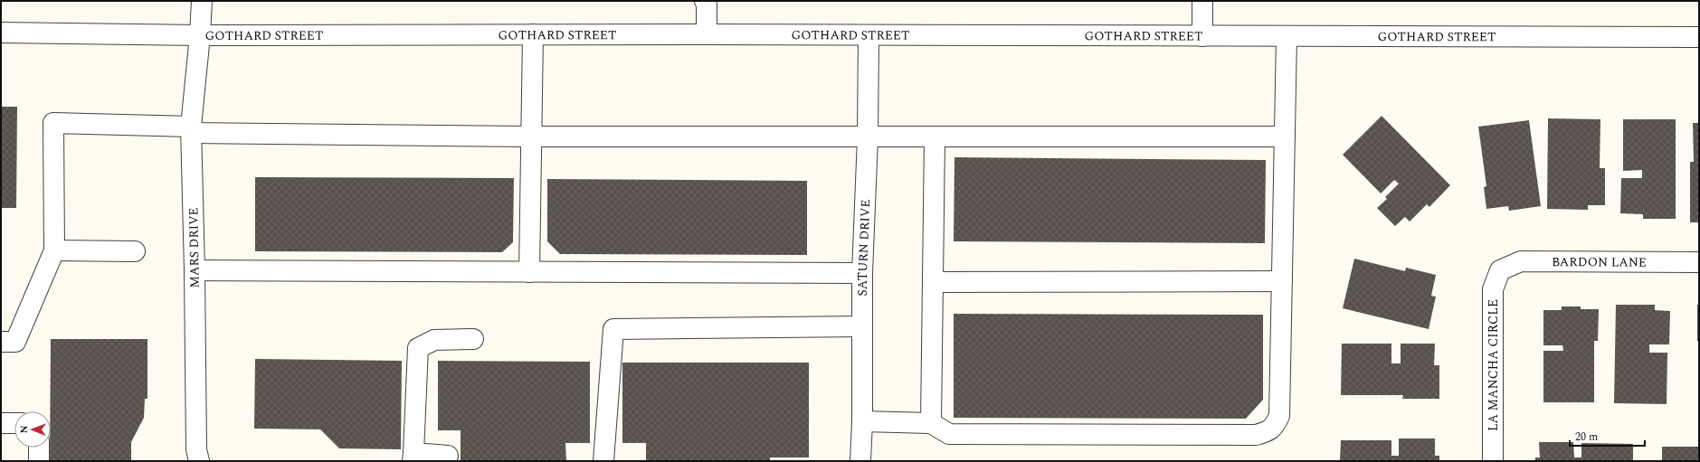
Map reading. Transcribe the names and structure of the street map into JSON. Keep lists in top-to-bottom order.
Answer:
{
  "streets": {
    "street": [
      "GOTHARD STREET",
      "MARS DRIVE",
      "SATURN DRIVE",
      "BARDON LANE",
      "LA MANCHA CIRCLE"
    ]
  },
  "crossings": [
    ["GOTHARD STREET", "MARS DRIVE"],
    ["GOTHARD STREET", "SATURN DRIVE"],
    ["BARDON LANE", "LA MANCHA CIRCLE"]
  ],
  "scale_bar": "20 m",
  "north": "left"
}
